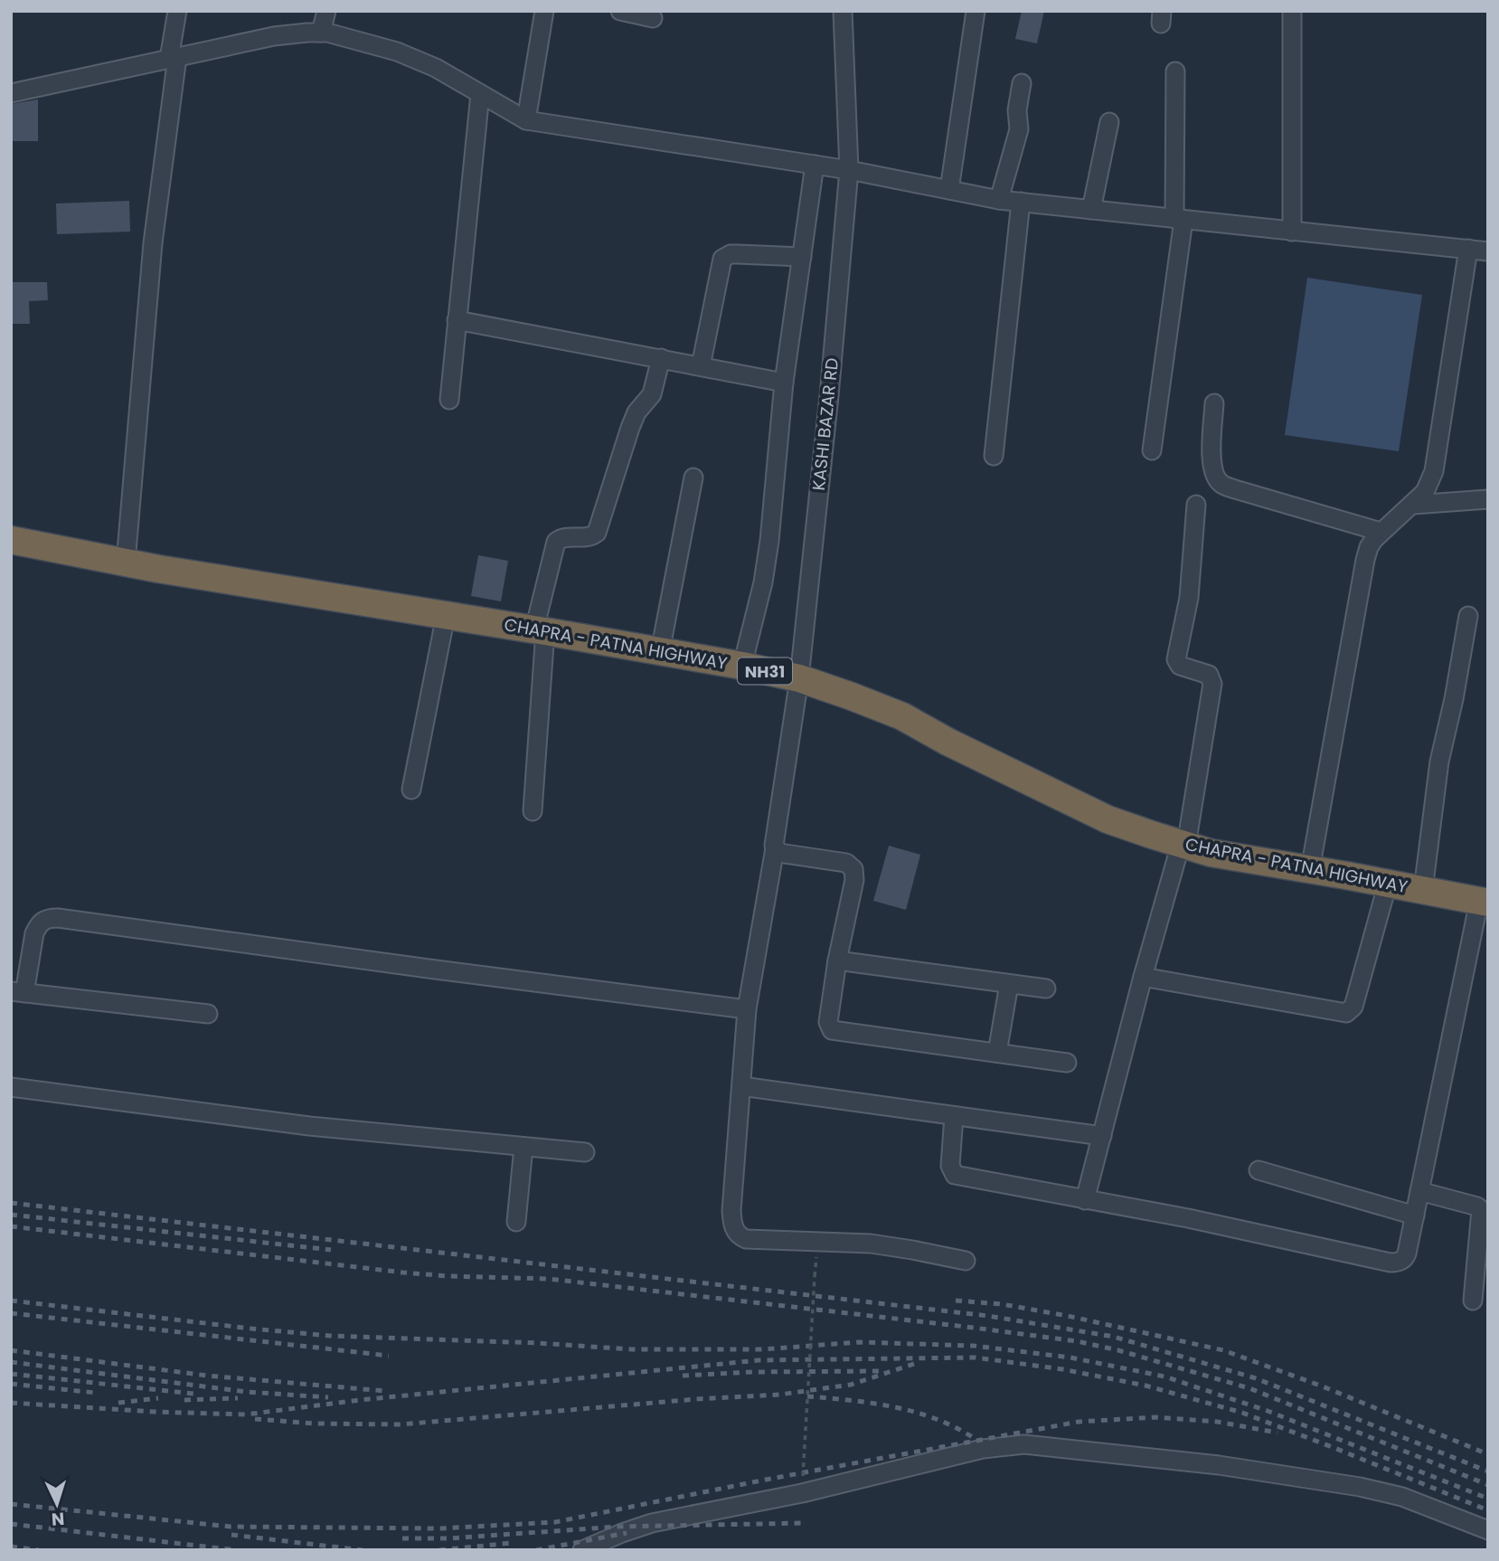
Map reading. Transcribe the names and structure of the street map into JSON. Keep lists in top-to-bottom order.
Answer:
{
  "streets": {
    "highway": ["CHAPRA - PATNA HIGHWAY", "NH31"],
    "street": ["KASHI BAZAR RD"]
  },
  "crossings": [
    ["KASHI BAZAR RD", "CHAPRA - PATNA HIGHWAY"]
  ],
  "north": "bottom"
}
